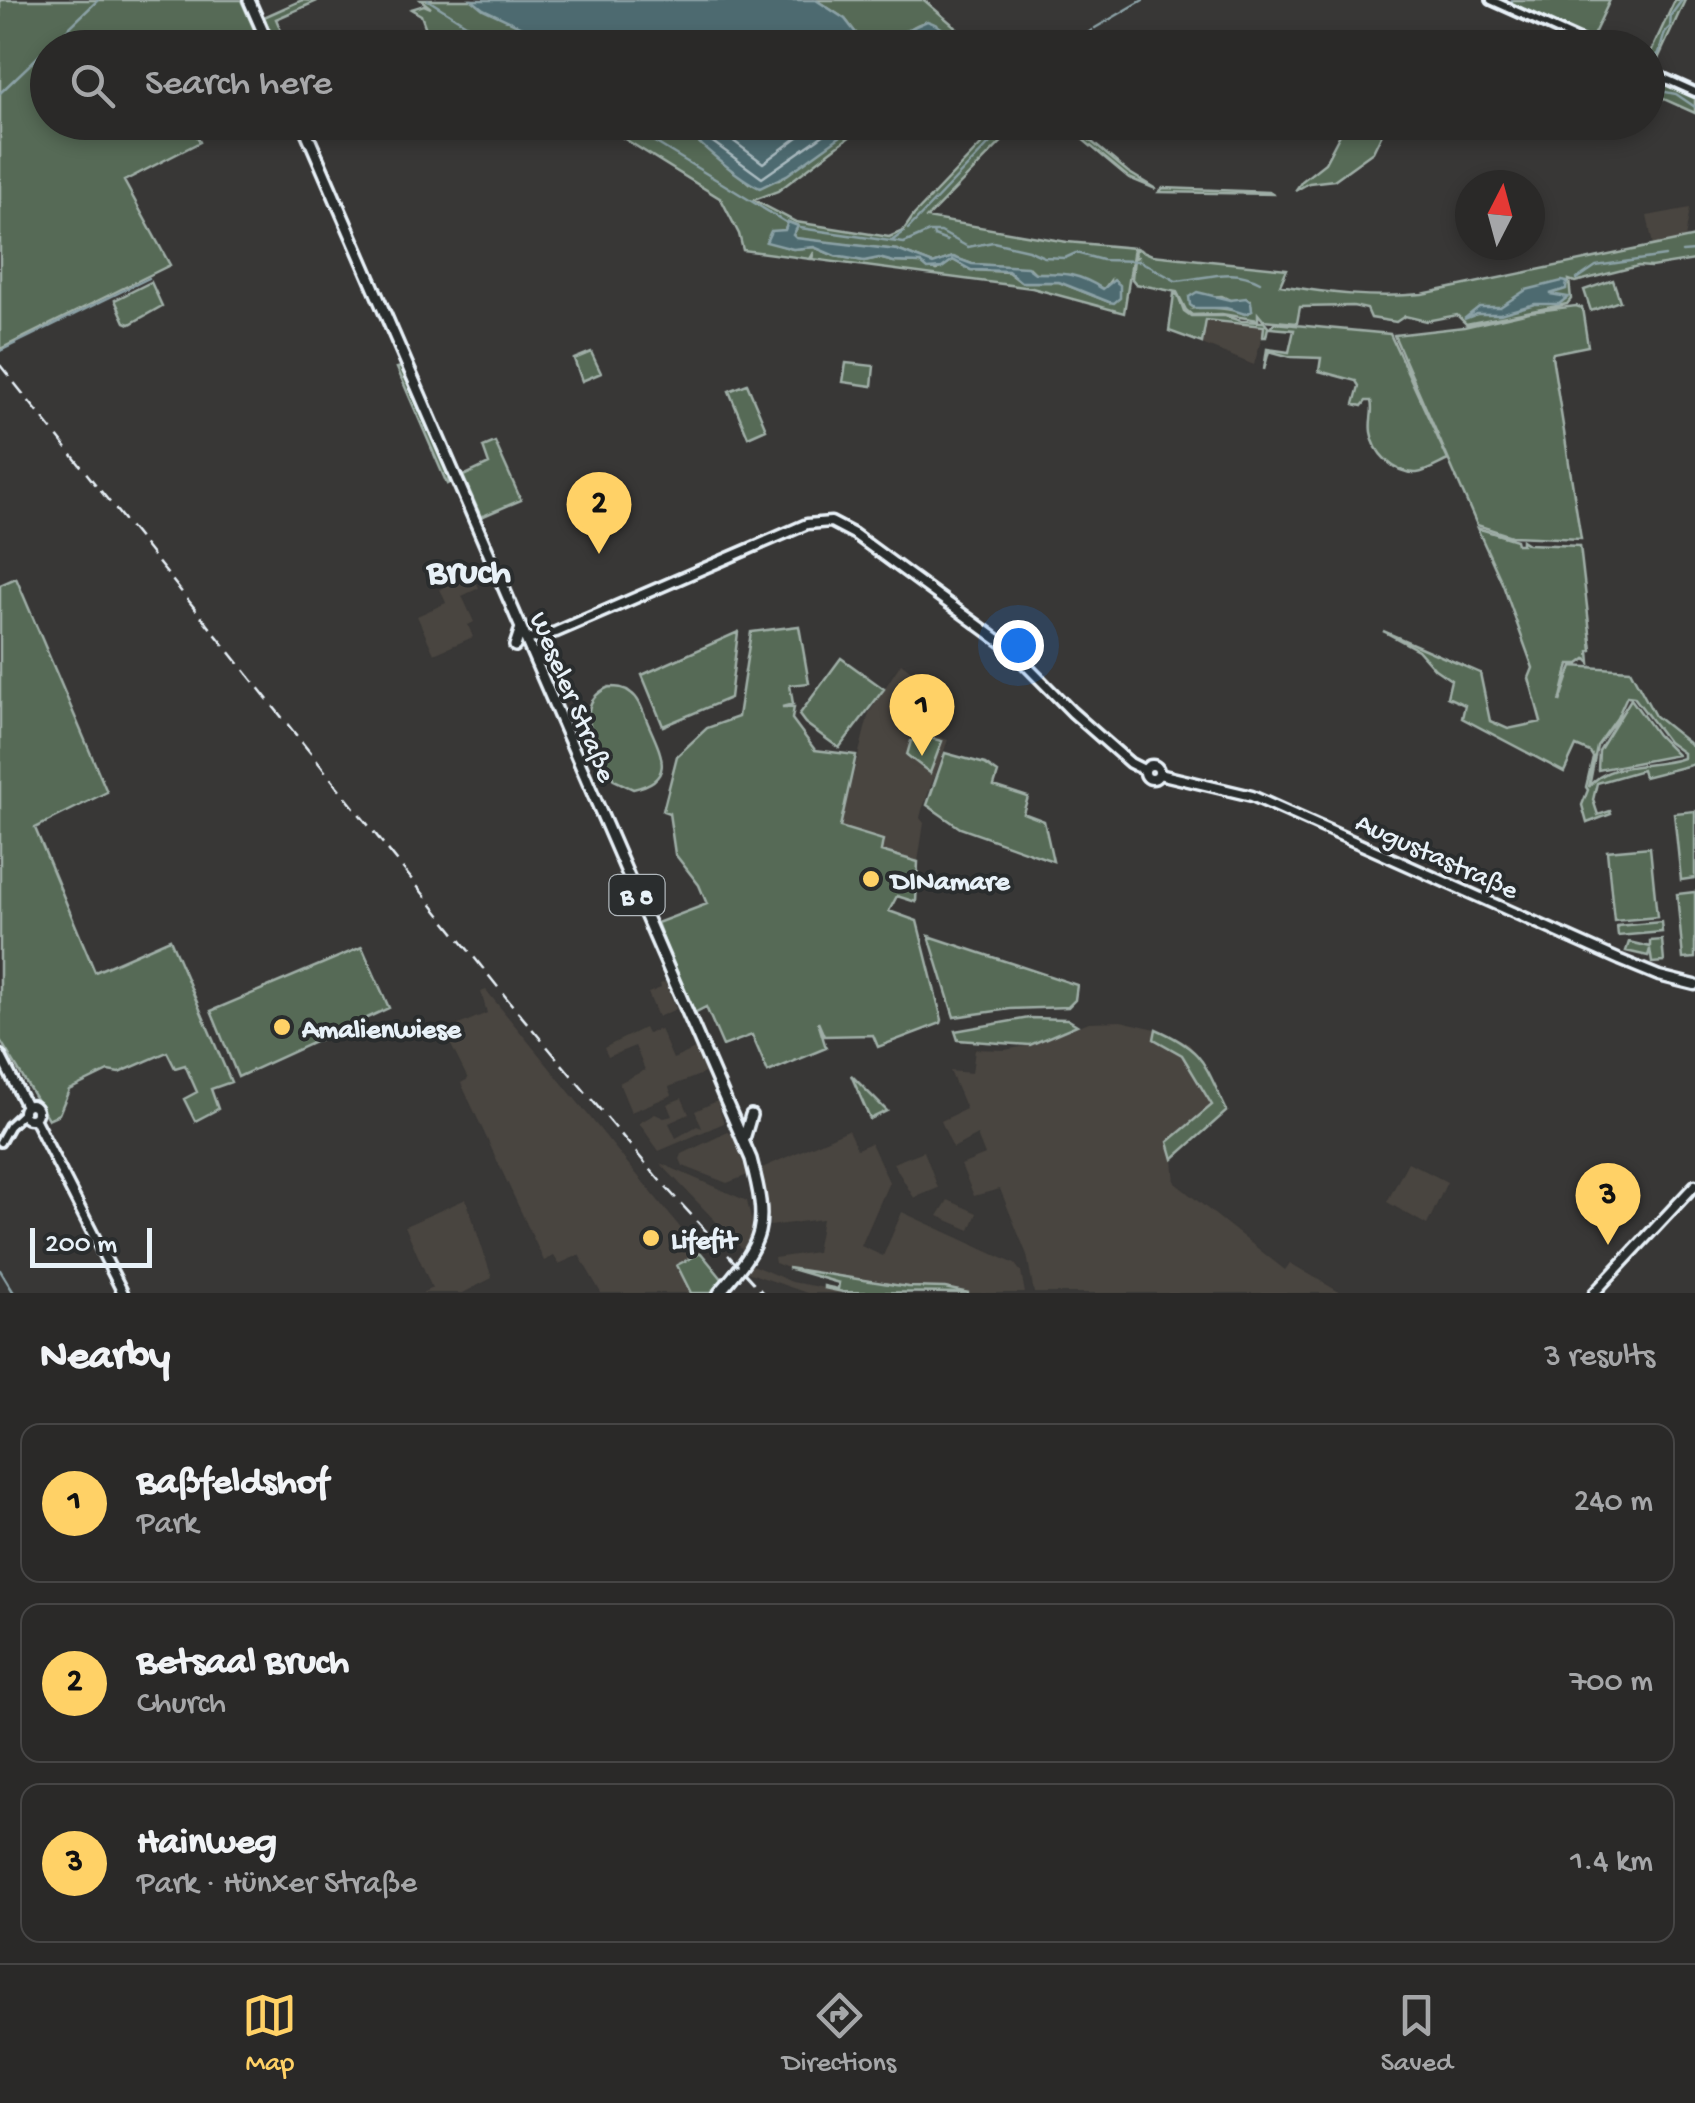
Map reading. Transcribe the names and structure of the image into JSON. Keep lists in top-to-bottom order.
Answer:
{
  "streets": {
    "main road": ["Weseler Straße", "Augustastraße", "B 8"]
  },
  "districts": ["Bruch"],
  "places": ["DINamare", "Amalienwiese", "Lifefit"],
  "scale_bar": "200 m",
  "north": "top",
  "page": {
    "search": "Search here",
    "pins": ["2", "1", "3"],
    "scale": "200 m",
    "heading": ["Nearby", "3 results"],
    "list": [
      {
        "mark": "1",
        "name": "Baßfeldshof",
        "note": "Park",
        "value": "240 m"
      },
      {
        "mark": "2",
        "name": "Betsaal Bruch",
        "note": "Church",
        "value": "700 m"
      },
      {
        "mark": "3",
        "name": "Hainweg",
        "note": "Park · Hünxer Straße",
        "value": "1.4 km"
      }
    ],
    "nav": ["Map", "Directions", "Saved"]
  }
}
